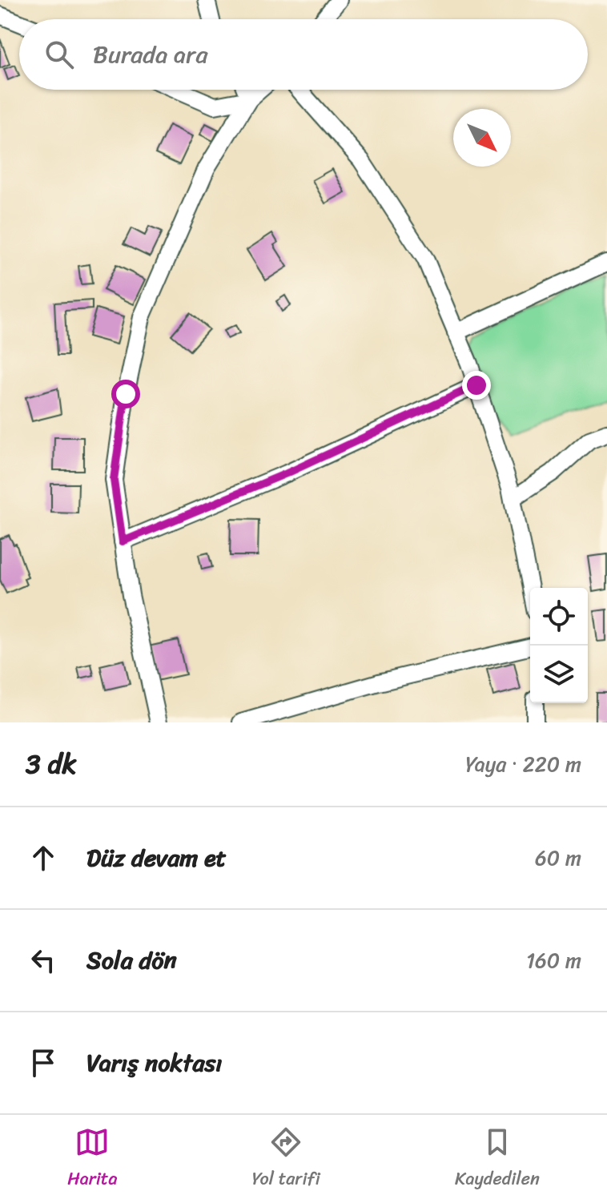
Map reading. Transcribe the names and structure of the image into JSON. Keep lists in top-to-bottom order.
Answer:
{
  "north": "bottom right",
  "page": {
    "search": "Burada ara",
    "heading": ["3 dk", "Yaya · 220 m"],
    "list": [
      ["Düz devam et", "60 m"],
      ["Sola dön", "160 m"],
      "Varış noktası"
    ],
    "nav": ["Harita", "Yol tarifi", "Kaydedilen"]
  }
}
